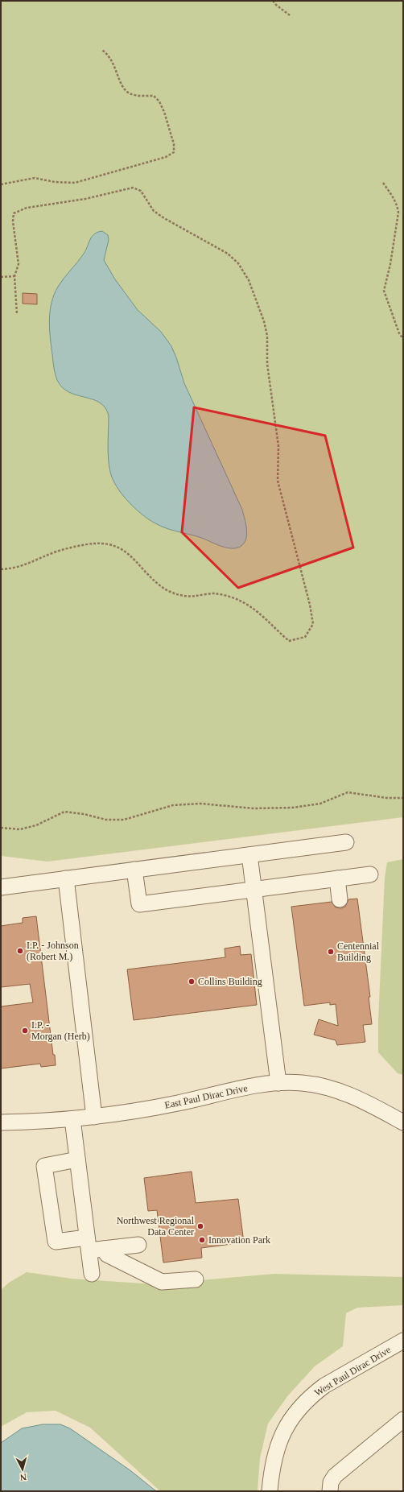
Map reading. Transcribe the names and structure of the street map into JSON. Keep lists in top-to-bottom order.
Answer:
{
  "streets": {
    "street": ["East Paul Dirac Drive", "West Paul Dirac Drive"]
  },
  "places": [
    "I.P. - Johnson (Robert M.)",
    "Centennial Building",
    "Collins Building",
    "I.P. - Morgan (Herb)",
    "Northwest Regional Data Center",
    "Innovation Park"
  ],
  "north": "bottom"
}
